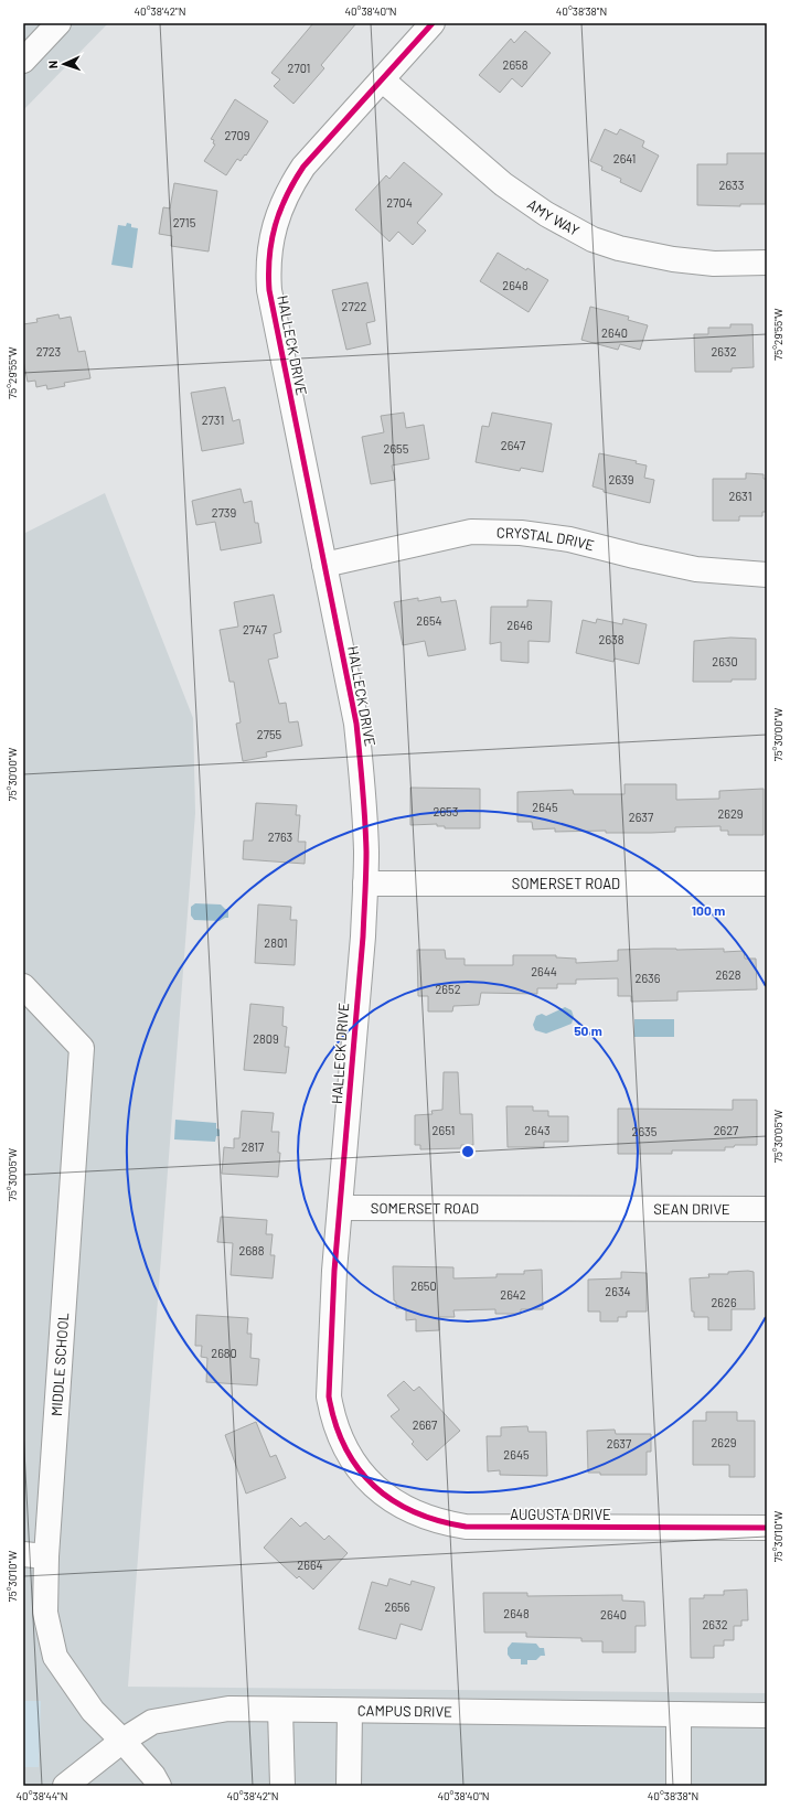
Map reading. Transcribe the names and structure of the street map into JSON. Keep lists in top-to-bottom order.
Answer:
{
  "streets": {
    "street": [
      "AMY WAY",
      "HALLECK DRIVE",
      "CRYSTAL DRIVE",
      "SOMERSET ROAD",
      "SEAN DRIVE",
      "MIDDLE SCHOOL",
      "AUGUSTA DRIVE",
      "CAMPUS DRIVE"
    ]
  },
  "crossings": [
    ["AMY WAY", "HALLECK DRIVE"],
    ["HALLECK DRIVE", "CRYSTAL DRIVE"],
    ["HALLECK DRIVE", "SOMERSET ROAD"],
    ["HALLECK DRIVE", "AUGUSTA DRIVE"],
    ["SOMERSET ROAD", "SEAN DRIVE"],
    ["MIDDLE SCHOOL", "CAMPUS DRIVE"]
  ],
  "house_numbers": [
    "2658",
    "2701",
    "2709",
    "2641",
    "2633",
    "2704",
    "2715",
    "2648",
    "2722",
    "2640",
    "2723",
    "2632",
    "2731",
    "2647",
    "2655",
    "2639",
    "2631",
    "2739",
    "2654",
    "2646",
    "2747",
    "2638",
    "2630",
    "2755",
    "2645",
    "2653",
    "2629",
    "2637",
    "2763",
    "2801",
    "2644",
    "2628",
    "2636",
    "2652",
    "2809",
    "2651",
    "2643",
    "2627",
    "2635",
    "2817",
    "2688",
    "2650",
    "2634",
    "2642",
    "2626",
    "2680",
    "2667",
    "2629",
    "2637",
    "2645",
    "2664",
    "2656",
    "2648",
    "2640",
    "2632"
  ],
  "north": "left",
  "coordinates": [
    "40°38'42\"N",
    "40°38'40\"N",
    "40°38'38\"N",
    "75°29'55\"W",
    "75°30'00\"W",
    "75°30'05\"W",
    "75°30'10\"W",
    "40°38'44\"N"
  ],
  "rings": ["100 m", "50 m"]
}
